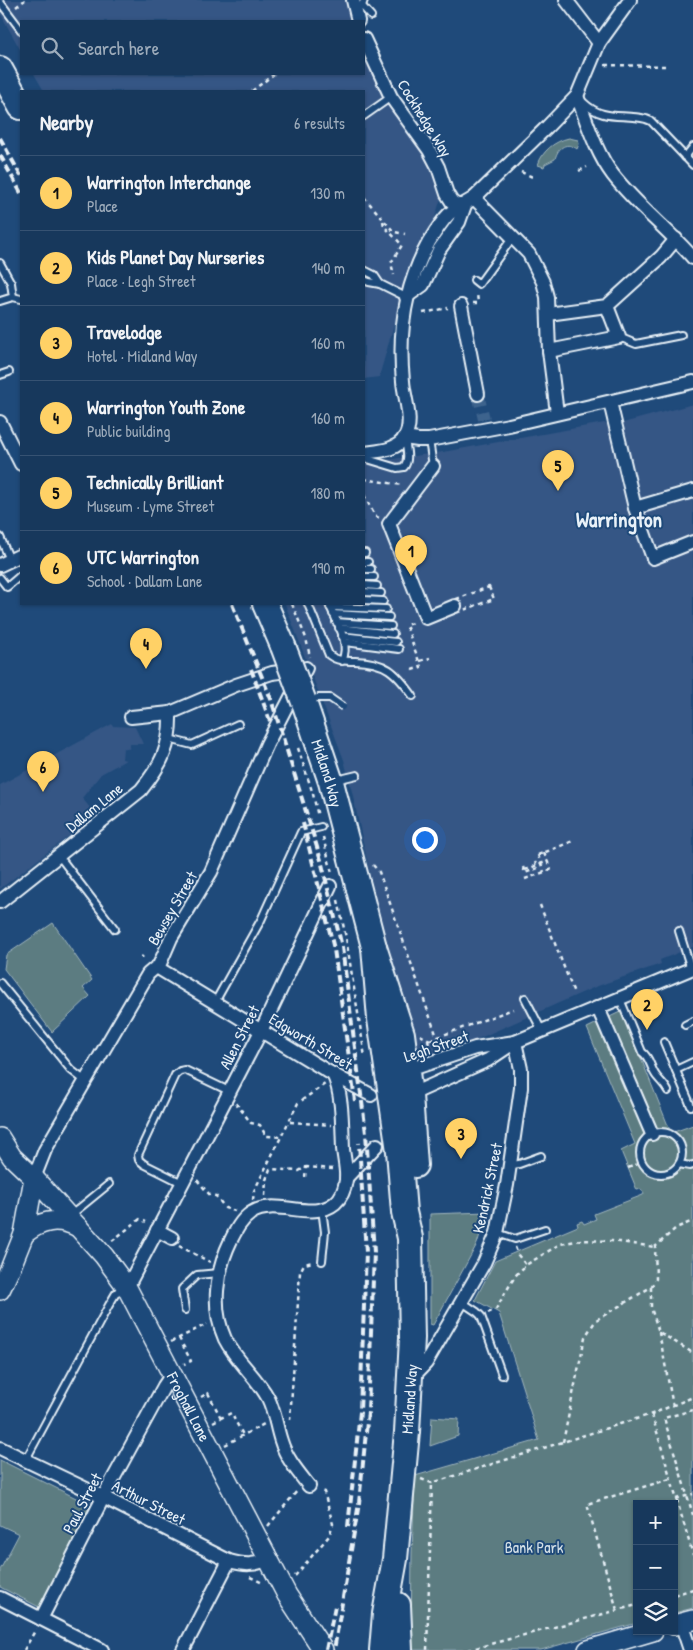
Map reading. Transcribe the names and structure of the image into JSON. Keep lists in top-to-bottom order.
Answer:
{
  "streets": {
    "highway": ["Midland Way"],
    "street": [
      "Cockhedge Way",
      "Dallam Lane",
      "Bewsey Street",
      "Allen Street",
      "Edgworth Street",
      "Legh Street",
      "Kendrick Street",
      "Froghall Lane",
      "Arthur Street",
      "Paul Street"
    ]
  },
  "crossings": [
    ["Midland Way", "Edgworth Street"],
    ["Midland Way", "Legh Street"],
    ["Midland Way", "Kendrick Street"],
    ["Dallam Lane", "Bewsey Street"],
    ["Bewsey Street", "Edgworth Street"],
    ["Bewsey Street", "Froghall Lane"],
    ["Allen Street", "Edgworth Street"],
    ["Allen Street", "Froghall Lane"],
    ["Edgworth Street", "Legh Street"],
    ["Legh Street", "Kendrick Street"],
    ["Froghall Lane", "Arthur Street"],
    ["Froghall Lane", "Paul Street"],
    ["Arthur Street", "Paul Street"]
  ],
  "districts": ["Warrington"],
  "parks": ["Bank Park"],
  "page": {
    "search": "Search here",
    "heading": ["Nearby", "6 results"],
    "list": [
      {
        "mark": "1",
        "name": "Warrington Interchange",
        "note": "Place",
        "value": "130 m"
      },
      {
        "mark": "2",
        "name": "Kids Planet Day Nurseries",
        "note": "Place · Legh Street",
        "value": "140 m"
      },
      {
        "mark": "3",
        "name": "Travelodge",
        "note": "Hotel · Midland Way",
        "value": "160 m"
      },
      {
        "mark": "4",
        "name": "Warrington Youth Zone",
        "note": "Public building",
        "value": "160 m"
      },
      {
        "mark": "5",
        "name": "Technically Brilliant",
        "note": "Museum · Lyme Street",
        "value": "180 m"
      },
      {
        "mark": "6",
        "name": "UTC Warrington",
        "note": "School · Dallam Lane",
        "value": "190 m"
      }
    ],
    "pins": [
      "5",
      "1",
      "4",
      "6",
      "2",
      "3"
    ],
    "map_buttons": ["+", "−"]
  }
}
